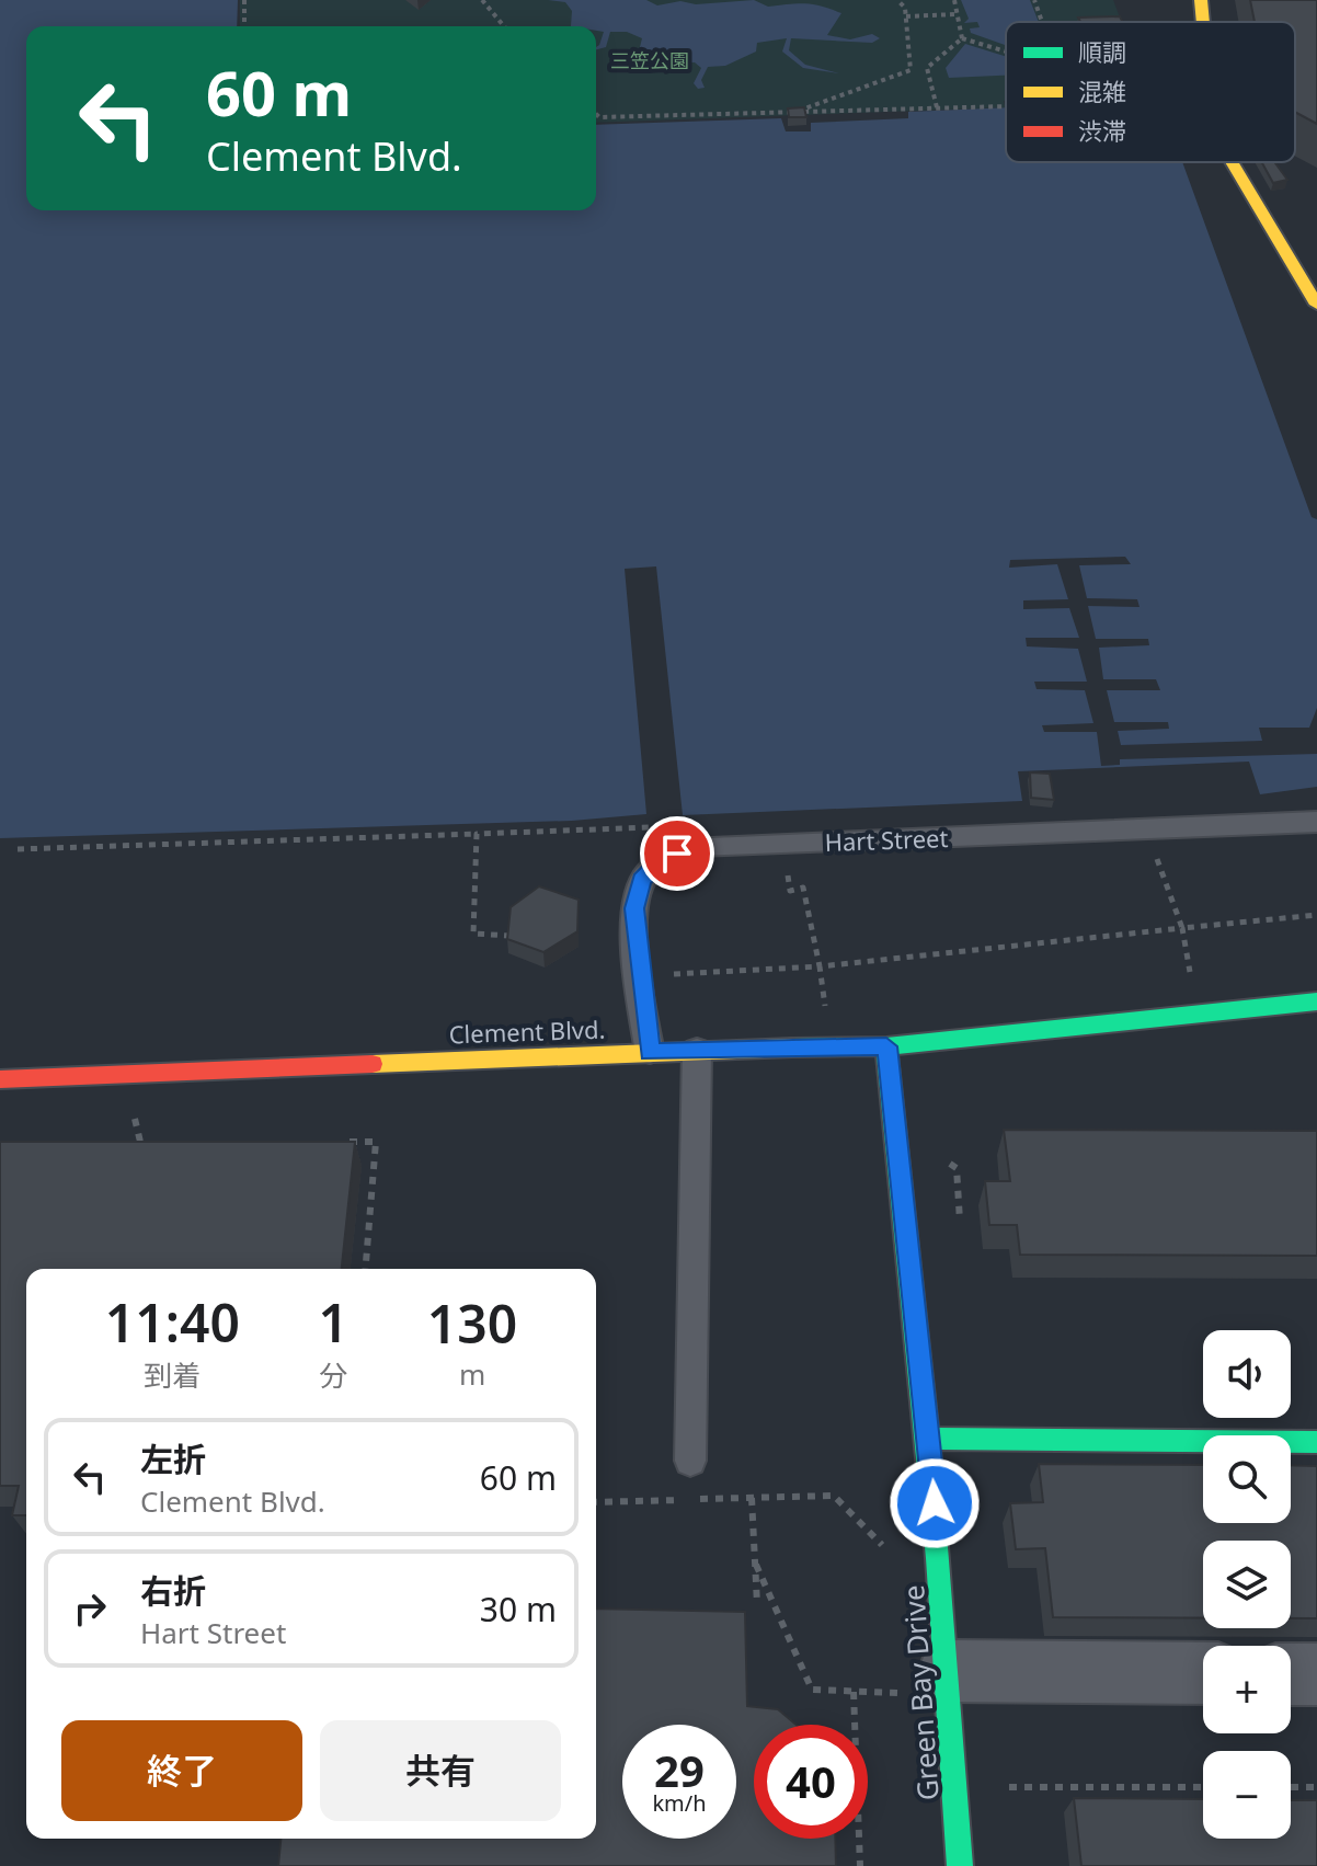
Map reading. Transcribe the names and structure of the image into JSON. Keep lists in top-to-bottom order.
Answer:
{
  "streets": {
    "street": ["Clement Blvd.", "Green Bay Drive"],
    "lane": ["Hart Street"]
  },
  "crossings": [
    ["Hart Street", "Clement Blvd."],
    ["Clement Blvd.", "Green Bay Drive"]
  ],
  "parks": ["三笠公園"],
  "legend": ["順調", "混雑", "渋滞"],
  "page": {
    "turn": ["60 m", "Clement Blvd."],
    "eta": [
      "11:40",
      "到着",
      "1",
      "分",
      "130",
      "m"
    ],
    "map_buttons": ["+", "−"],
    "list": [
      {
        "name": "左折",
        "note": "Clement Blvd.",
        "value": "60 m"
      },
      {
        "name": "右折",
        "note": "Hart Street",
        "value": "30 m"
      }
    ],
    "buttons": ["終了", "共有"],
    "speed": "29 km/h",
    "limit": "40"
  }
}
